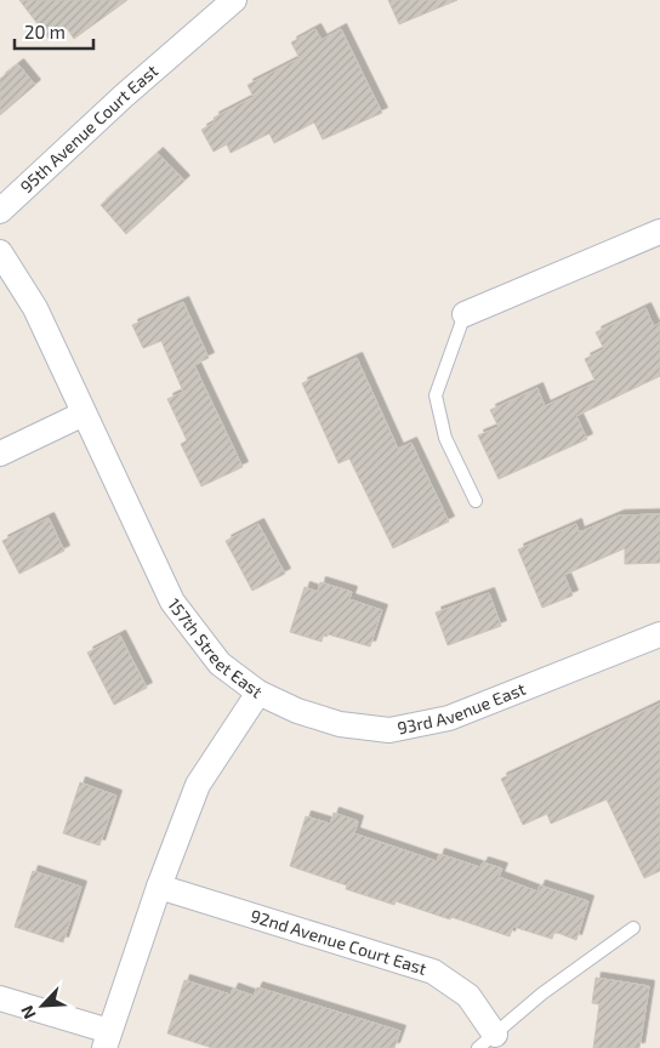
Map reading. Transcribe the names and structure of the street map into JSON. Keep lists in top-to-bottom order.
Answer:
{
  "streets": {
    "street": [
      "95th Avenue Court East",
      "157th Street East",
      "93rd Avenue East",
      "92nd Avenue Court East"
    ]
  },
  "crossings": [
    ["157th Street East", "93rd Avenue East"],
    ["157th Street East", "92nd Avenue Court East"]
  ],
  "scale_bar": "20 m",
  "north": "bottom left"
}
